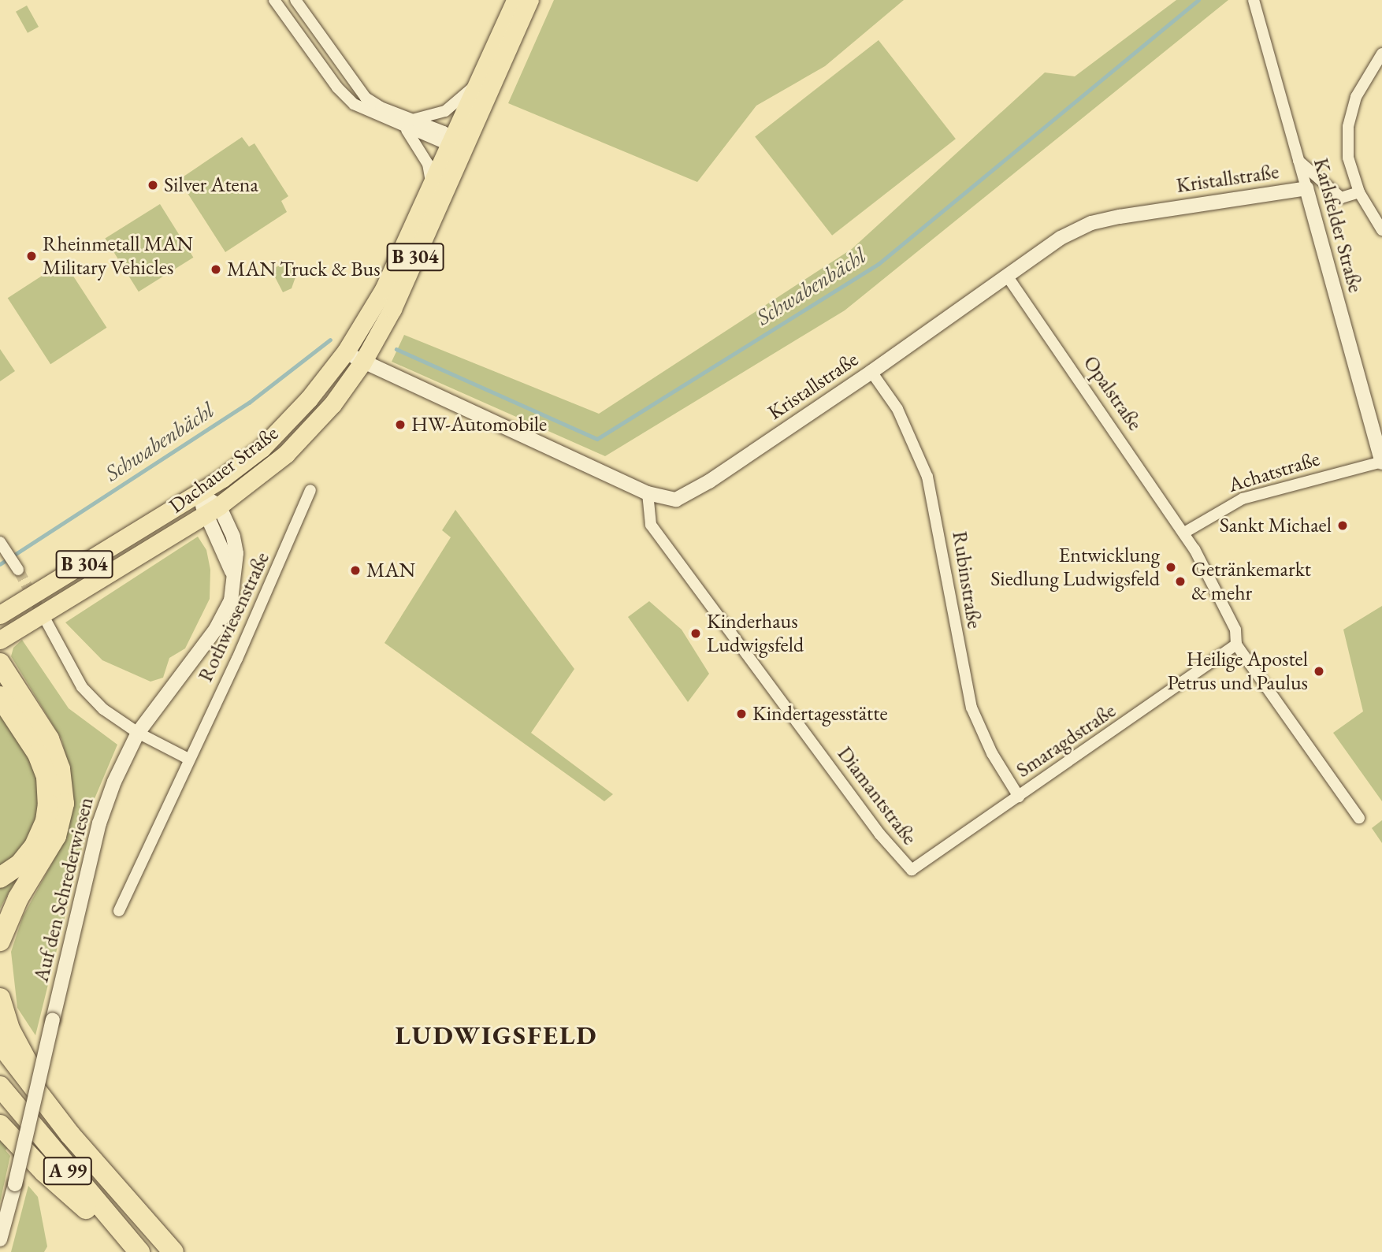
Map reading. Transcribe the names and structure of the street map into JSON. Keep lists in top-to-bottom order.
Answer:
{
  "streets": {
    "highway": ["A 99"],
    "main road": ["B 304", "Dachauer Straße"],
    "street": [
      "Kristallstraße",
      "Karlsfelder Straße",
      "Opalstraße",
      "Achatstraße",
      "Rubinstraße",
      "Rothwiesenstraße",
      "Smaragdstraße",
      "Diamantstraße",
      "Auf den Schrederwiesen"
    ]
  },
  "crossings": [
    ["Kristallstraße", "Karlsfelder Straße"],
    ["Kristallstraße", "Opalstraße"],
    ["Kristallstraße", "Dachauer Straße"],
    ["Kristallstraße", "Rubinstraße"],
    ["Kristallstraße", "Diamantstraße"],
    ["Karlsfelder Straße", "Achatstraße"],
    ["Opalstraße", "Achatstraße"],
    ["Opalstraße", "Smaragdstraße"],
    ["Dachauer Straße", "Auf den Schrederwiesen"],
    ["Rubinstraße", "Smaragdstraße"],
    ["Smaragdstraße", "Diamantstraße"]
  ],
  "districts": ["LUDWIGSFELD"],
  "water": ["Schwabenbächl"],
  "places": [
    "Silver Atena",
    "Rheinmetall MAN Military Vehicles",
    "MAN Truck & Bus",
    "HW-Automobile",
    "Sankt Michael",
    "Entwicklung Siedlung Ludwigsfeld",
    "MAN",
    "Getränkemarkt & mehr",
    "Kinderhaus Ludwigsfeld",
    "Heilige Apostel Petrus und Paulus",
    "Kindertagesstätte"
  ]
}
